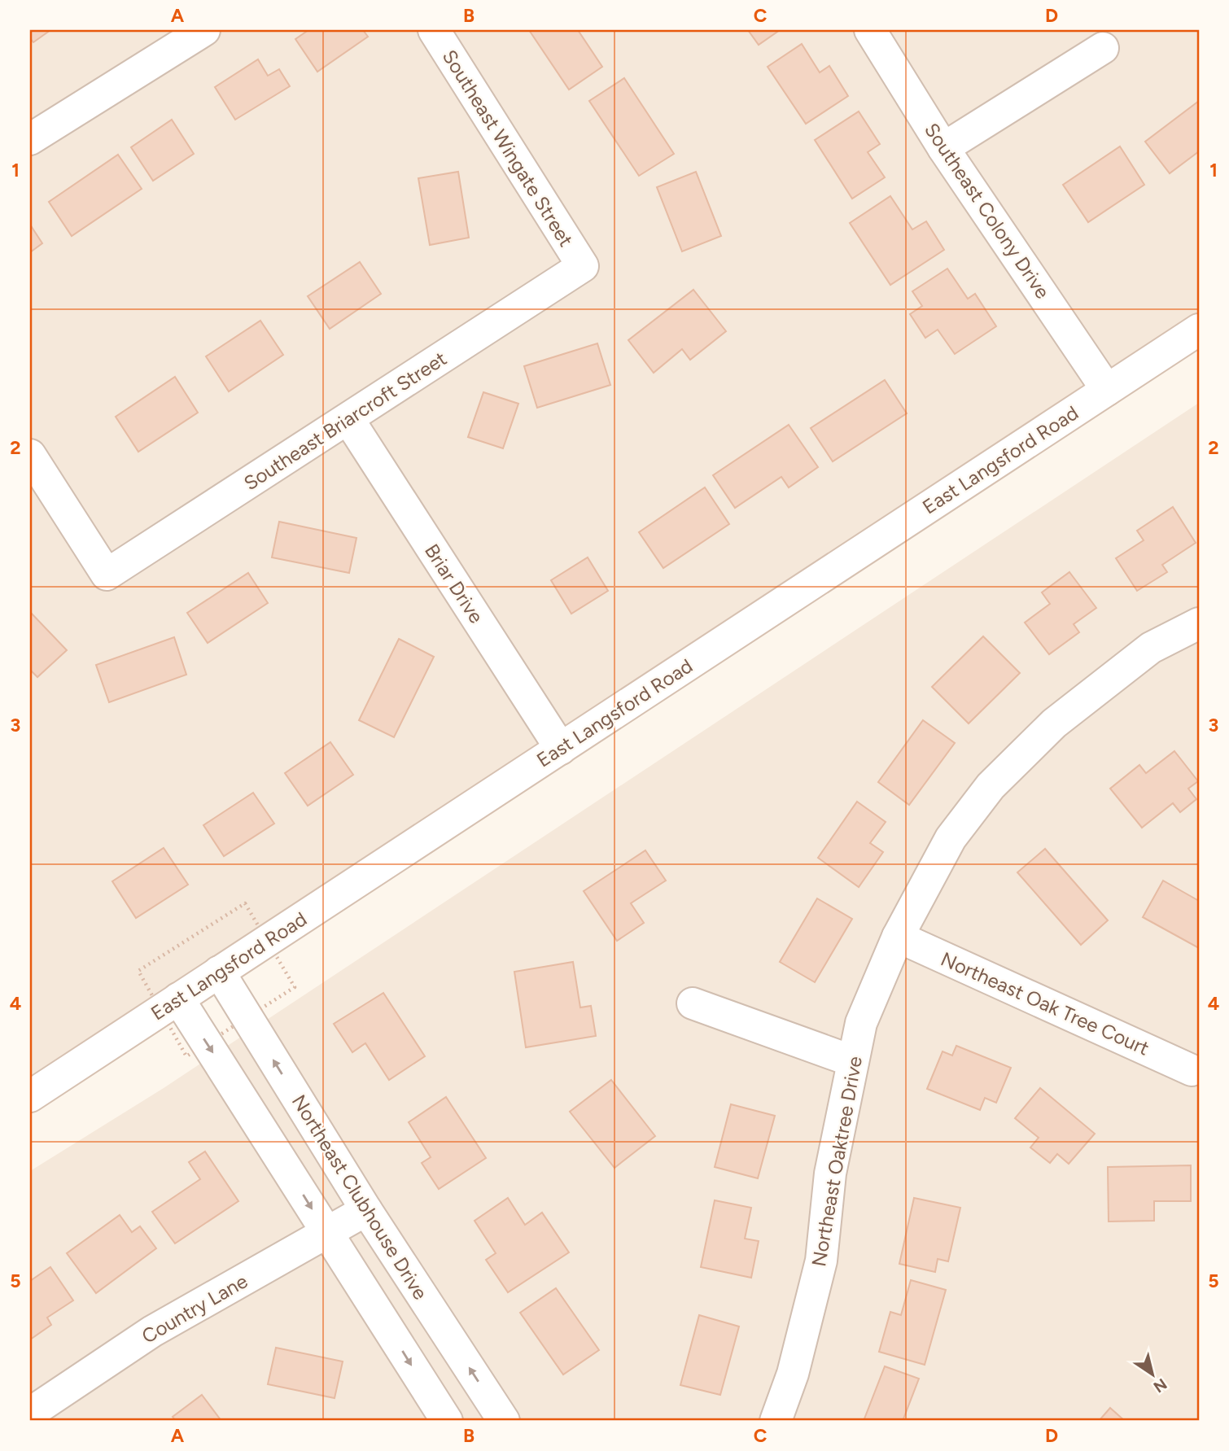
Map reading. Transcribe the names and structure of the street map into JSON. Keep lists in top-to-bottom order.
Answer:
{
  "streets": {
    "street": [
      "Southeast Wingate Street",
      "Southeast Colony Drive",
      "Southeast Briarcroft Street",
      "East Langsford Road",
      "Briar Drive",
      "Northeast Oak Tree Court",
      "Northeast Oaktree Drive",
      "Northeast Clubhouse Drive",
      "Country Lane"
    ]
  },
  "crossings": [
    ["Southeast Wingate Street", "Southeast Briarcroft Street"],
    ["Southeast Colony Drive", "East Langsford Road"],
    ["Southeast Briarcroft Street", "Briar Drive"],
    ["East Langsford Road", "Briar Drive"],
    ["East Langsford Road", "Northeast Clubhouse Drive"],
    ["Northeast Oak Tree Court", "Northeast Oaktree Drive"],
    ["Northeast Clubhouse Drive", "Country Lane"]
  ],
  "north": "bottom right",
  "grid": {
    "columns": [
      "A",
      "B",
      "C",
      "D"
    ],
    "rows": [
      "1",
      "2",
      "3",
      "4",
      "5"
    ]
  }
}
